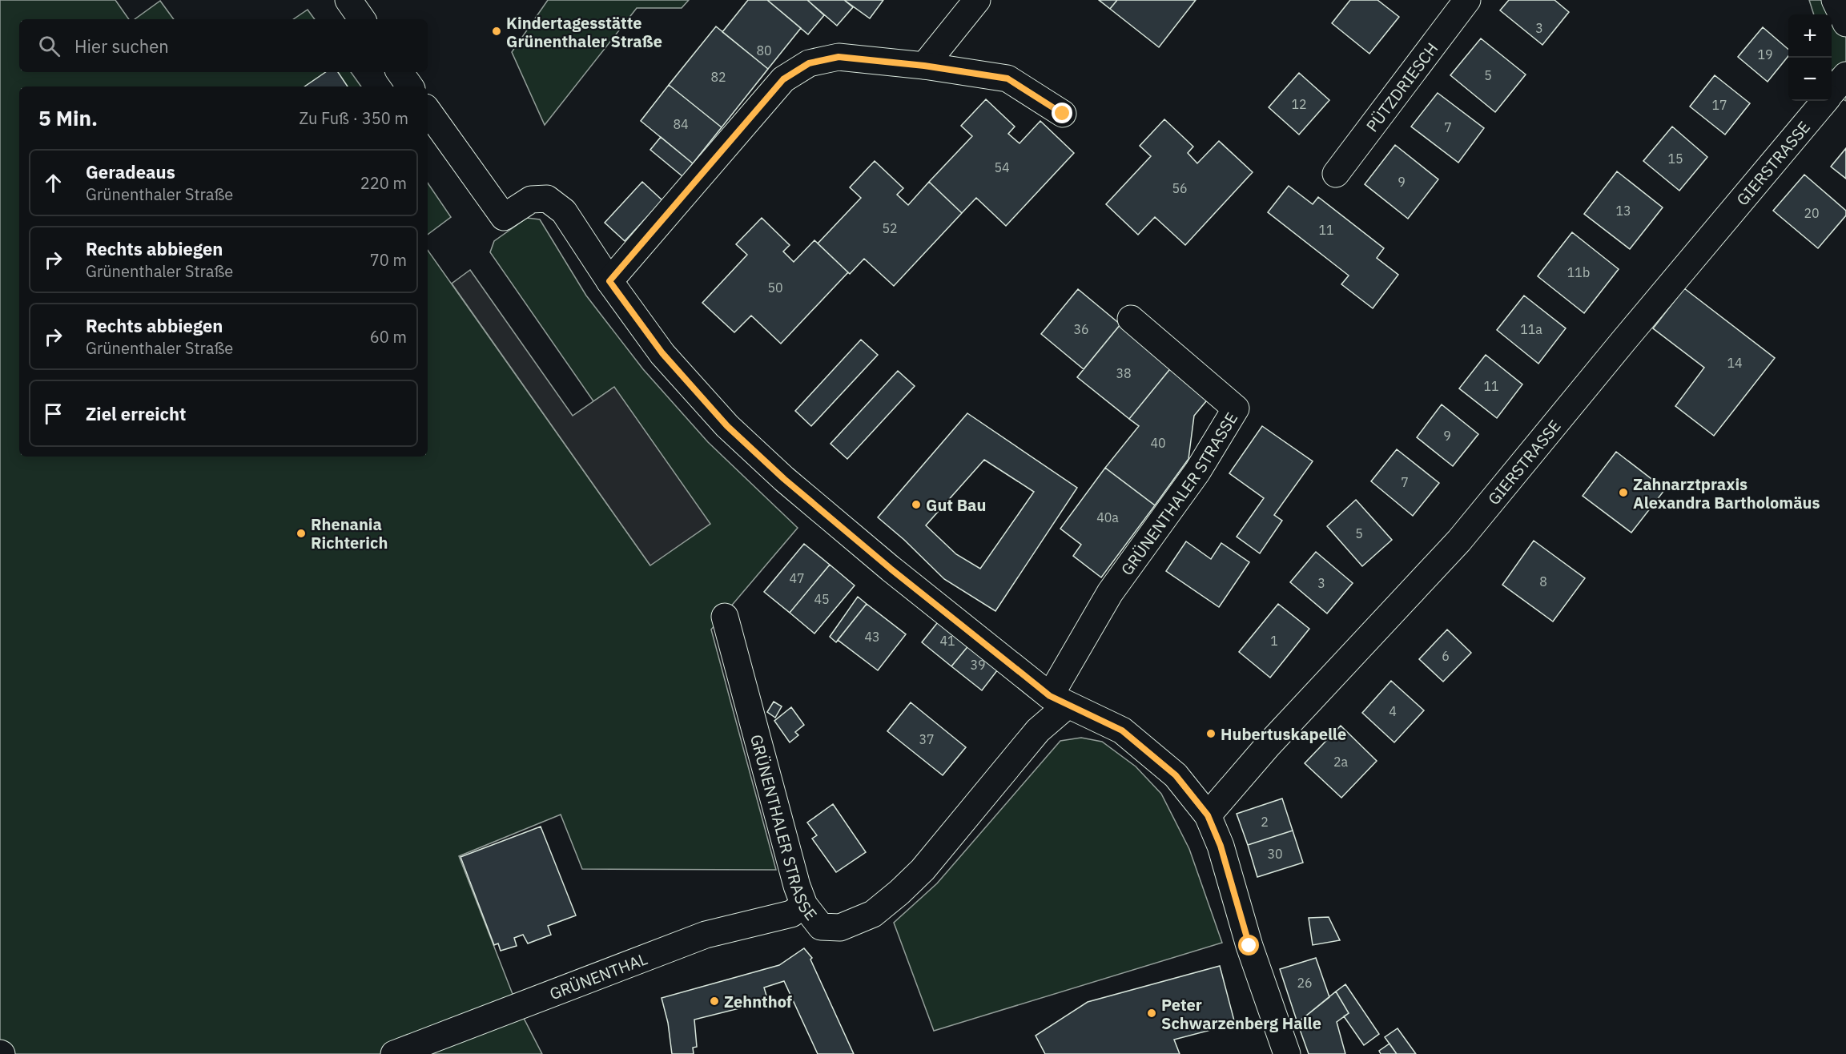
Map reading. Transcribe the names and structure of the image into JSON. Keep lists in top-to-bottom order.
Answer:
{
  "streets": {
    "street": [
      "PÜTZDRIESCH",
      "GIERSTRASSE",
      "GRÜNENTHALER STRASSE",
      "GRÜNENTHAL"
    ]
  },
  "crossings": [
    ["GRÜNENTHALER STRASSE", "GRÜNENTHAL"]
  ],
  "places": [
    "Kindertagesstätte Grünenthaler Straße",
    "Zahnarztpraxis Alexandra Bartholomäus",
    "Gut Bau",
    "Rhenania Richterich",
    "Hubertuskapelle",
    "Zehnthof",
    "Peter Schwarzenberg Halle"
  ],
  "house_numbers": [
    "3",
    "80",
    "19",
    "5",
    "82",
    "12",
    "17",
    "84",
    "7",
    "15",
    "54",
    "9",
    "56",
    "13",
    "20",
    "52",
    "11",
    "11b",
    "50",
    "36",
    "11a",
    "14",
    "38",
    "11",
    "9",
    "40",
    "7",
    "40a",
    "5",
    "47",
    "8",
    "3",
    "45",
    "43",
    "41",
    "1",
    "6",
    "39",
    "4",
    "37",
    "2a",
    "2",
    "30",
    "26"
  ],
  "page": {
    "map_buttons": ["+", "−"],
    "search": "Hier suchen",
    "heading": ["5 Min.", "Zu Fuß · 350 m"],
    "list": [
      ["Geradeaus", "Grünenthaler Straße", "220 m"],
      ["Rechts abbiegen", "Grünenthaler Straße", "70 m"],
      ["Rechts abbiegen", "Grünenthaler Straße", "60 m"],
      "Ziel erreicht"
    ]
  }
}
